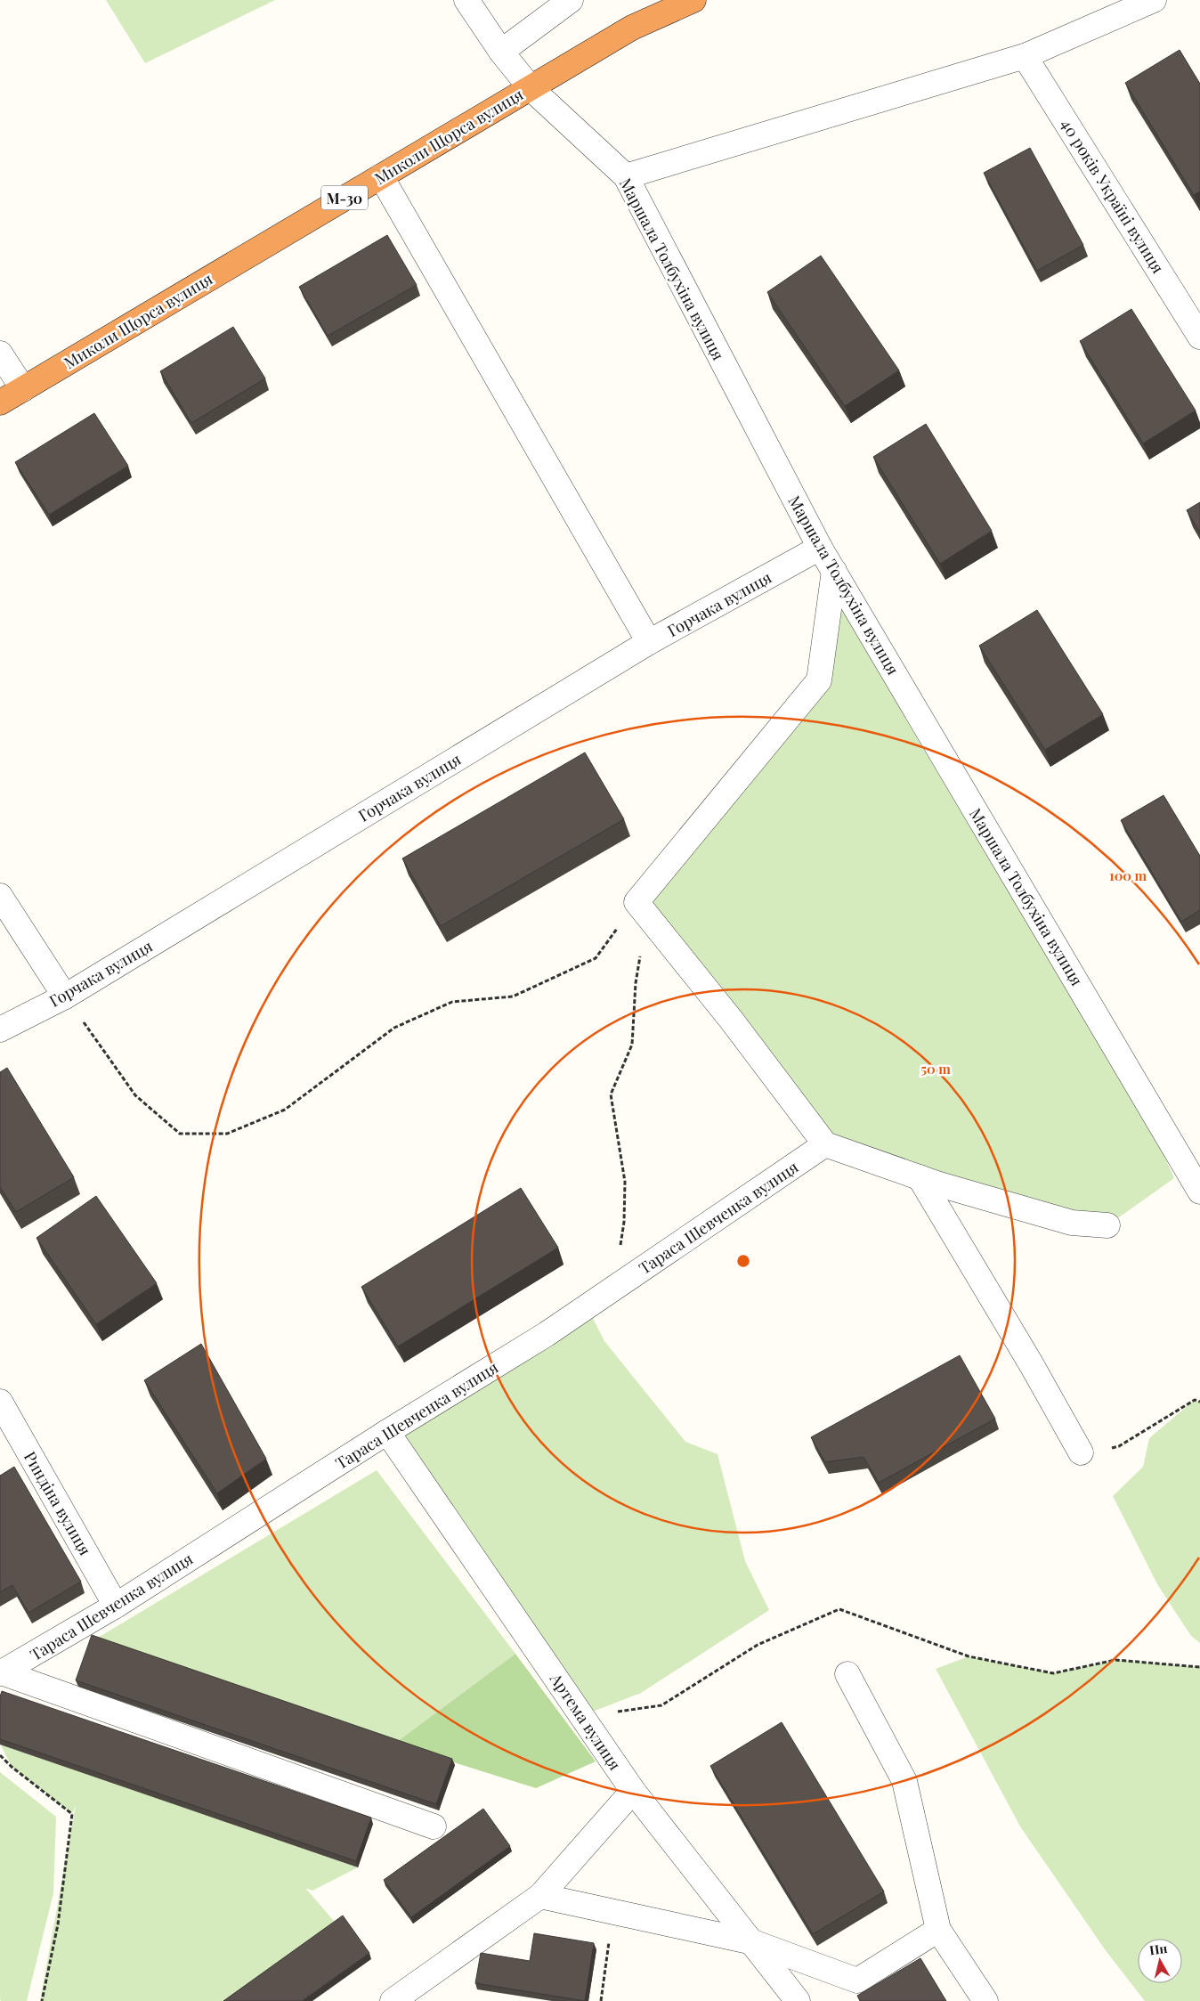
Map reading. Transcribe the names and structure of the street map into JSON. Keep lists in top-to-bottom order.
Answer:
{
  "streets": {
    "highway": ["Миколи Щорса вулиця", "М-30"],
    "street": [
      "40 років Україні вулиця",
      "Маршала Толбухіна вулиця",
      "Горчака вулиця",
      "Тараса Шевченка вулиця",
      "Риндіна вулиця",
      "Артема вулиця"
    ]
  },
  "crossings": [
    ["Миколи Щорса вулиця", "Маршала Толбухіна вулиця"],
    ["Маршала Толбухіна вулиця", "Горчака вулиця"],
    ["Тараса Шевченка вулиця", "Риндіна вулиця"],
    ["Тараса Шевченка вулиця", "Артема вулиця"]
  ],
  "north": "top",
  "rings": ["100 m", "50 m"]
}
